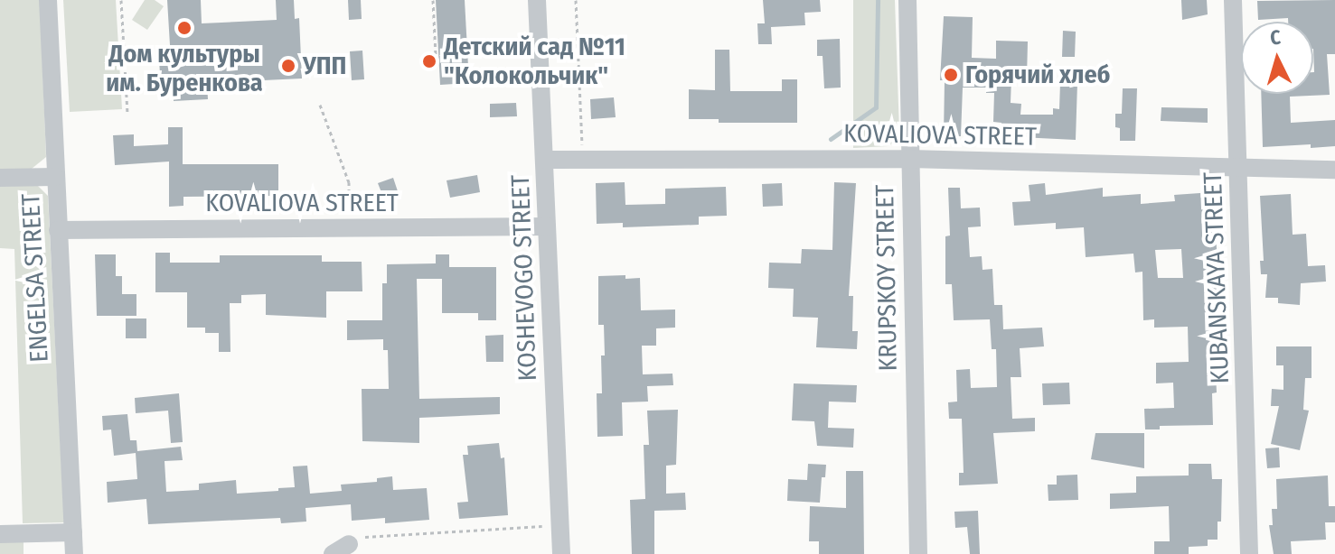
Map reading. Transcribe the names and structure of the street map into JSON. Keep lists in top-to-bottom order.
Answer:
{
  "streets": {
    "street": [
      "KOVALIOVA STREET",
      "ENGELSA STREET",
      "KOSHEVOGO STREET",
      "KRUPSKOY STREET",
      "KUBANSKAYA STREET"
    ]
  },
  "crossings": [
    ["KOVALIOVA STREET", "ENGELSA STREET"],
    ["KOVALIOVA STREET", "KOSHEVOGO STREET"],
    ["KOVALIOVA STREET", "KRUPSKOY STREET"],
    ["KOVALIOVA STREET", "KUBANSKAYA STREET"]
  ],
  "places": [
    "Дом культуры им. Буренкова",
    "Детский сад №11 \"Колокольчик\"",
    "УПП",
    "Горячий хлеб"
  ],
  "north": "top"
}
